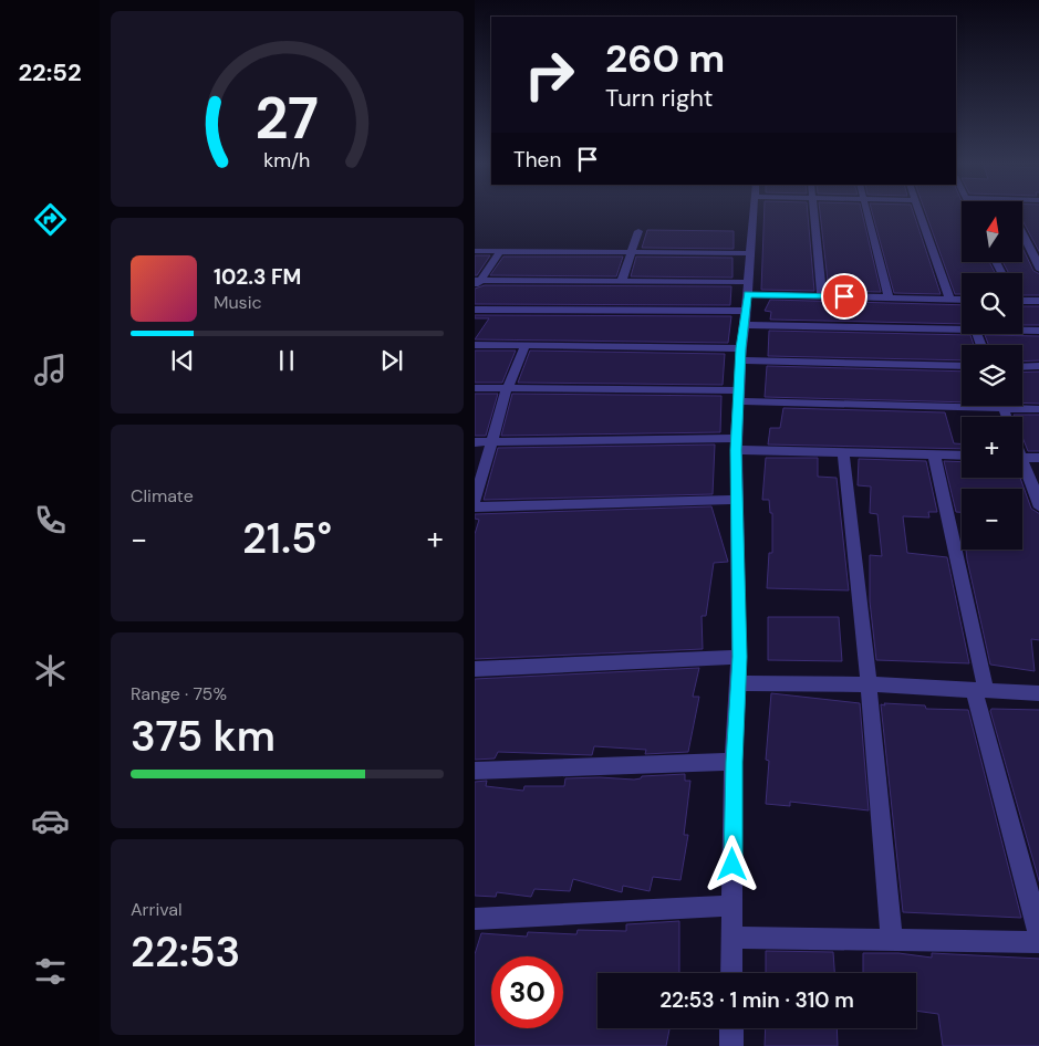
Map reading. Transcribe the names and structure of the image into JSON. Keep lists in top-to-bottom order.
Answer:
{
  "north": "top",
  "page": {
    "tabs": "22:52",
    "turn": ["260 m", "Turn right"],
    "then": "Then",
    "map_buttons": ["+", "−"],
    "song": ["102.3 FM", "Music"],
    "tile": [
      "Climate",
      ["Range · 75%", "375 km"],
      ["Arrival", "22:53"]
    ],
    "heat": ["−", "21.5°", "+"],
    "limit": "30",
    "trip": "22:53 · 1 min · 310 m",
    "gauge": ["27", "km/h"]
  }
}
